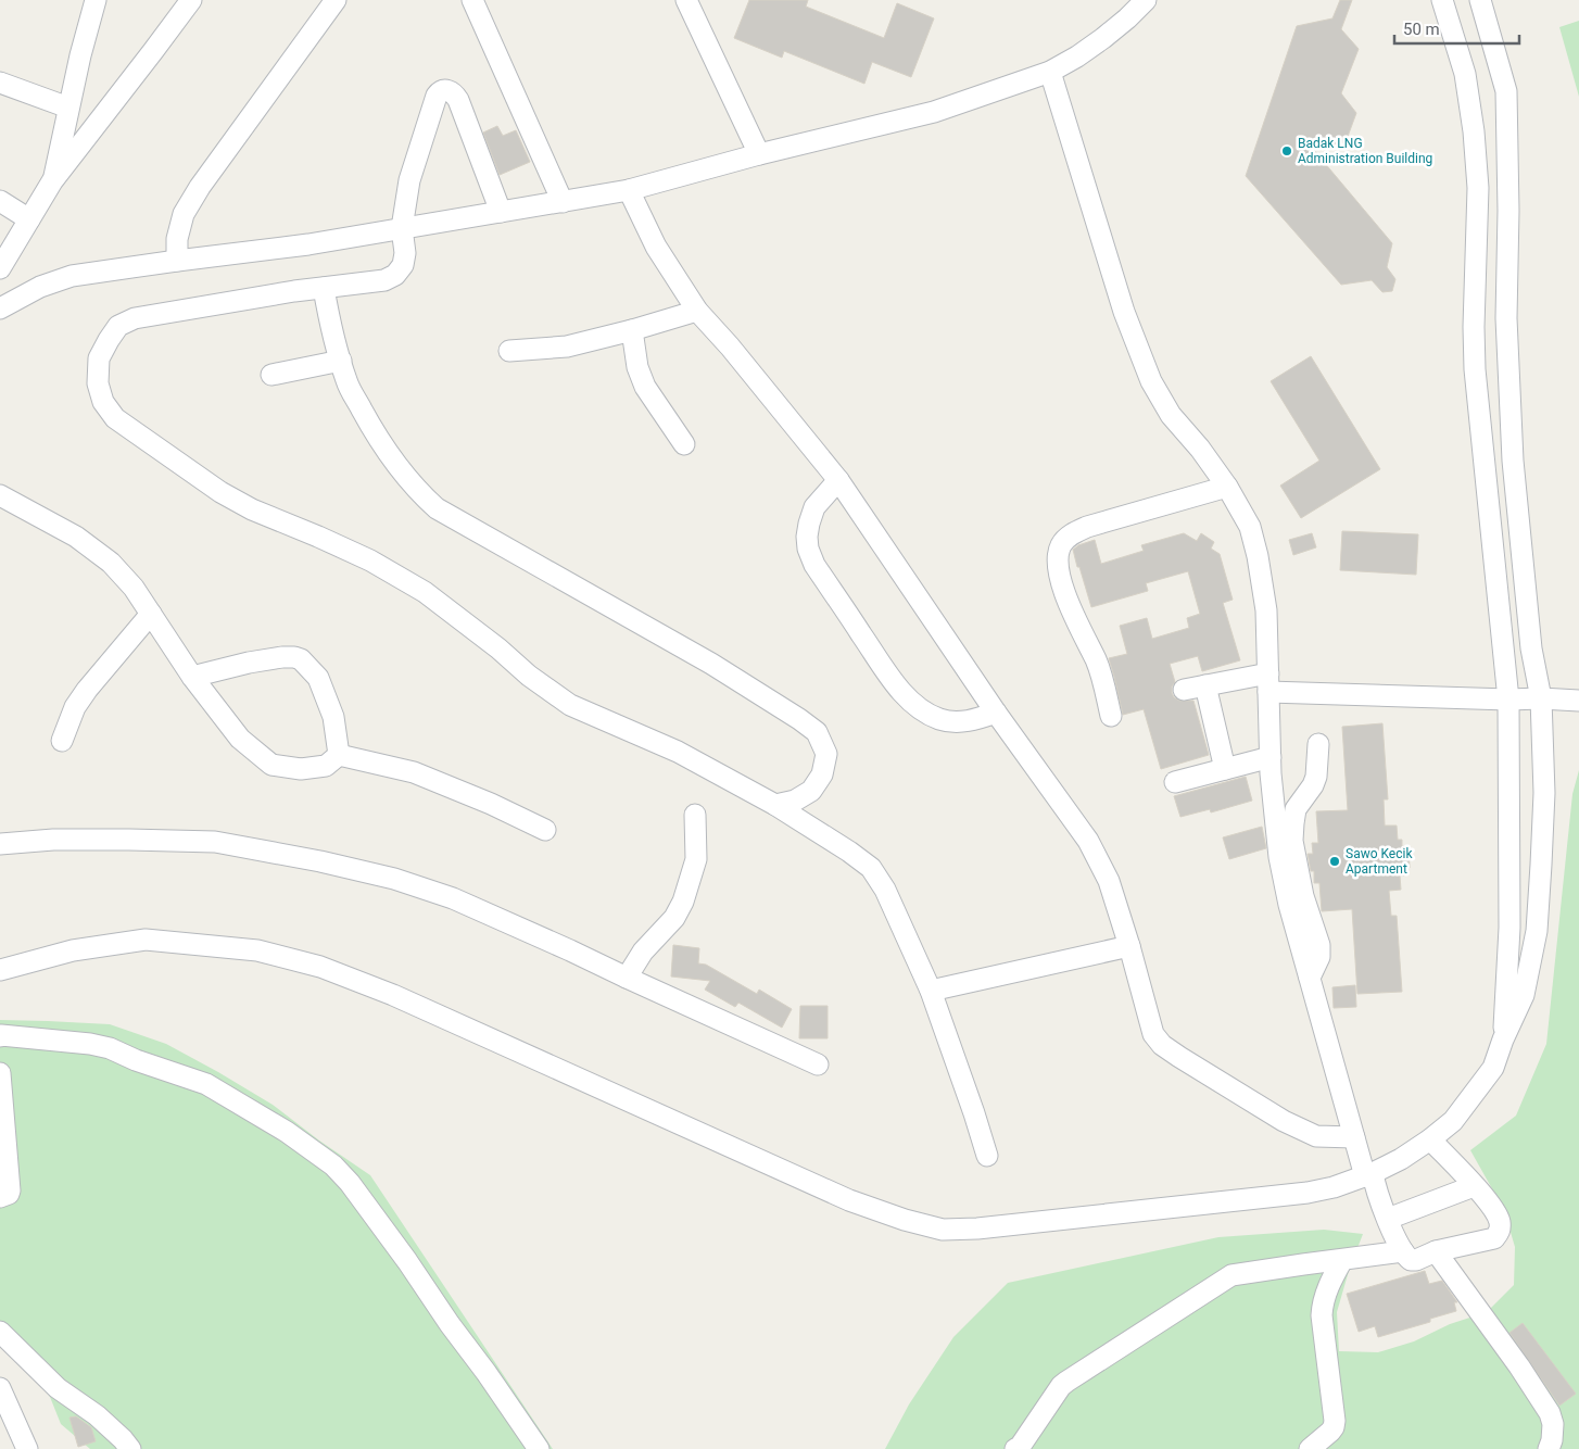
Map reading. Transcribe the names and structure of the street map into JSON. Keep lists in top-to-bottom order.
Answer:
{
  "places": ["Badak LNG Administration Building", "Sawo Kecik Apartment"],
  "scale_bar": "50 m"
}
